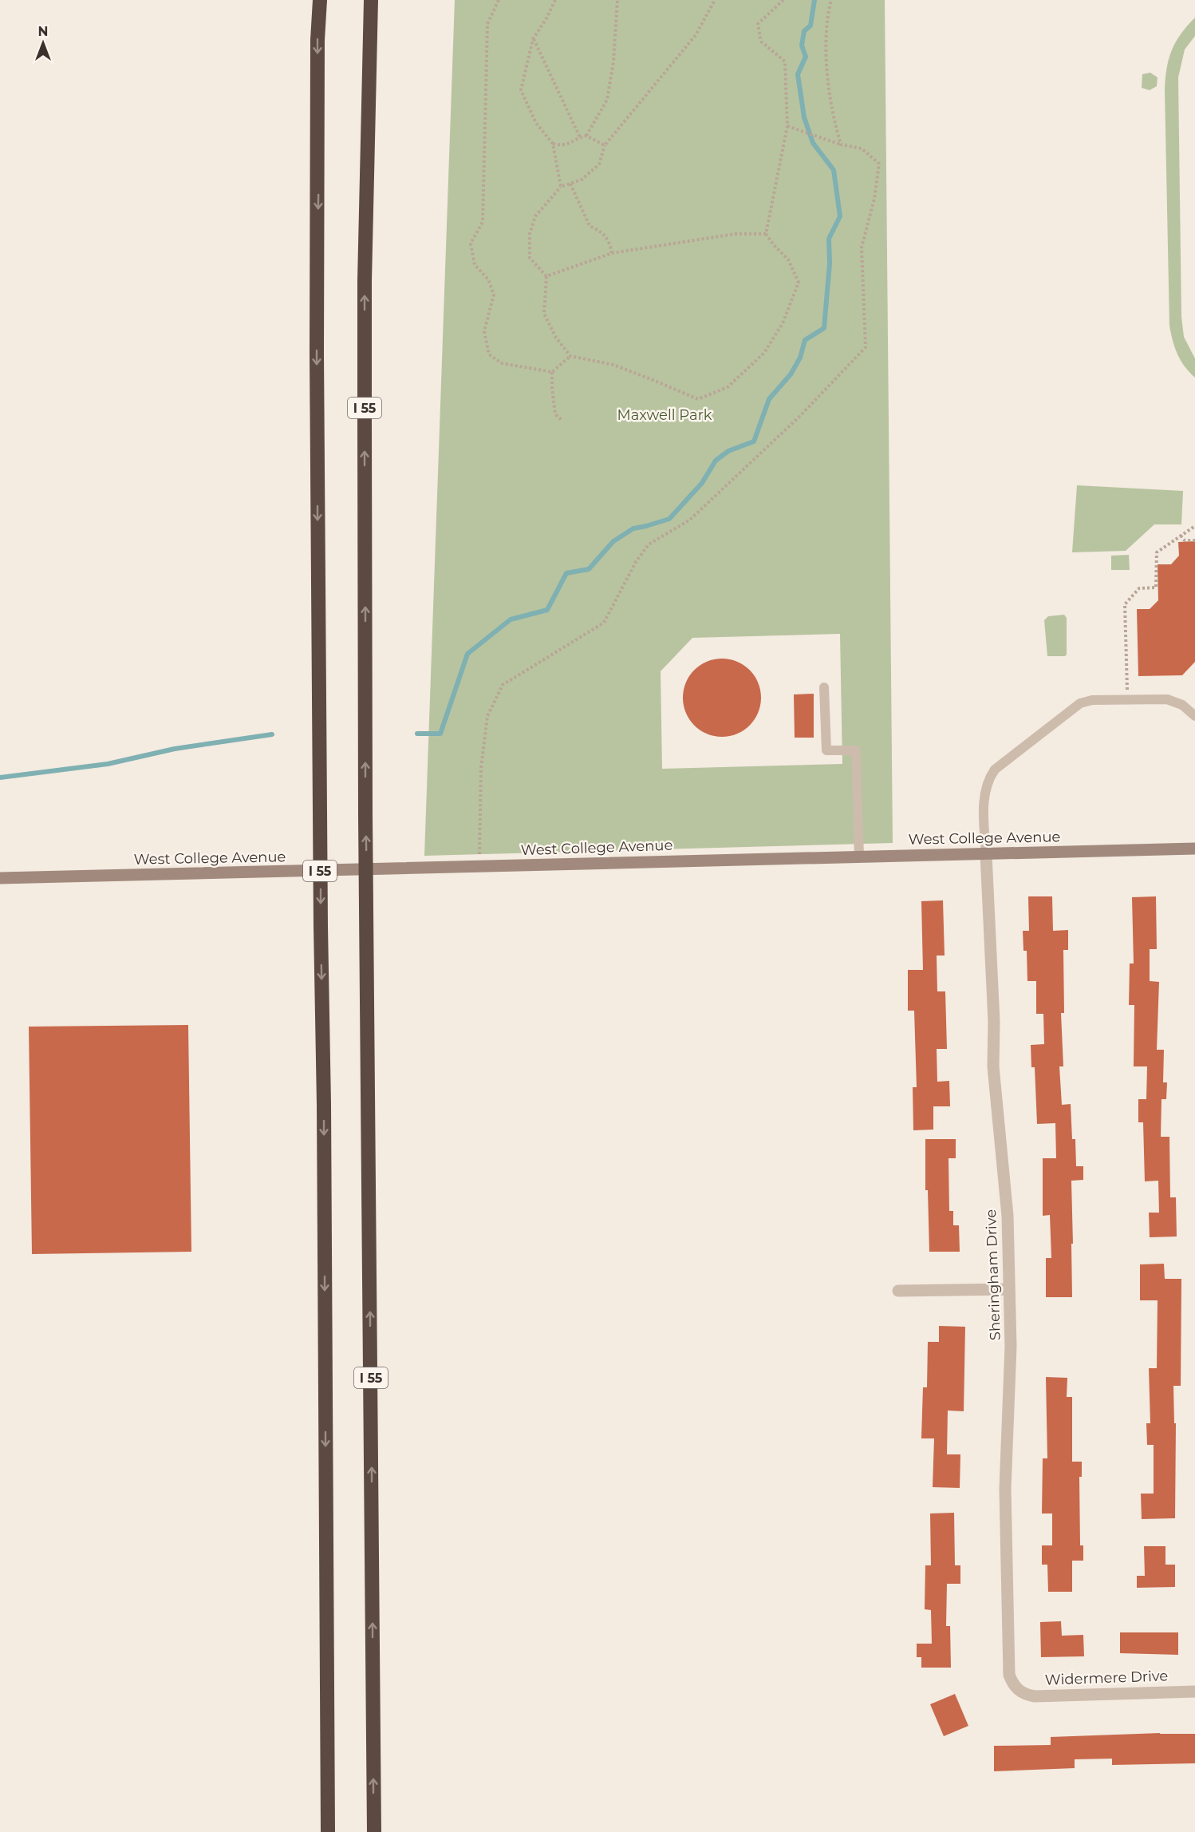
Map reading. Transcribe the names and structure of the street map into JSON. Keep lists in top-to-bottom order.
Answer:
{
  "streets": {
    "highway": ["I 55"],
    "main road": ["West College Avenue"],
    "street": ["Sheringham Drive", "Widermere Drive"]
  },
  "crossings": [
    ["West College Avenue", "Sheringham Drive"],
    ["Sheringham Drive", "Widermere Drive"]
  ],
  "parks": ["Maxwell Park"],
  "north": "top"
}
